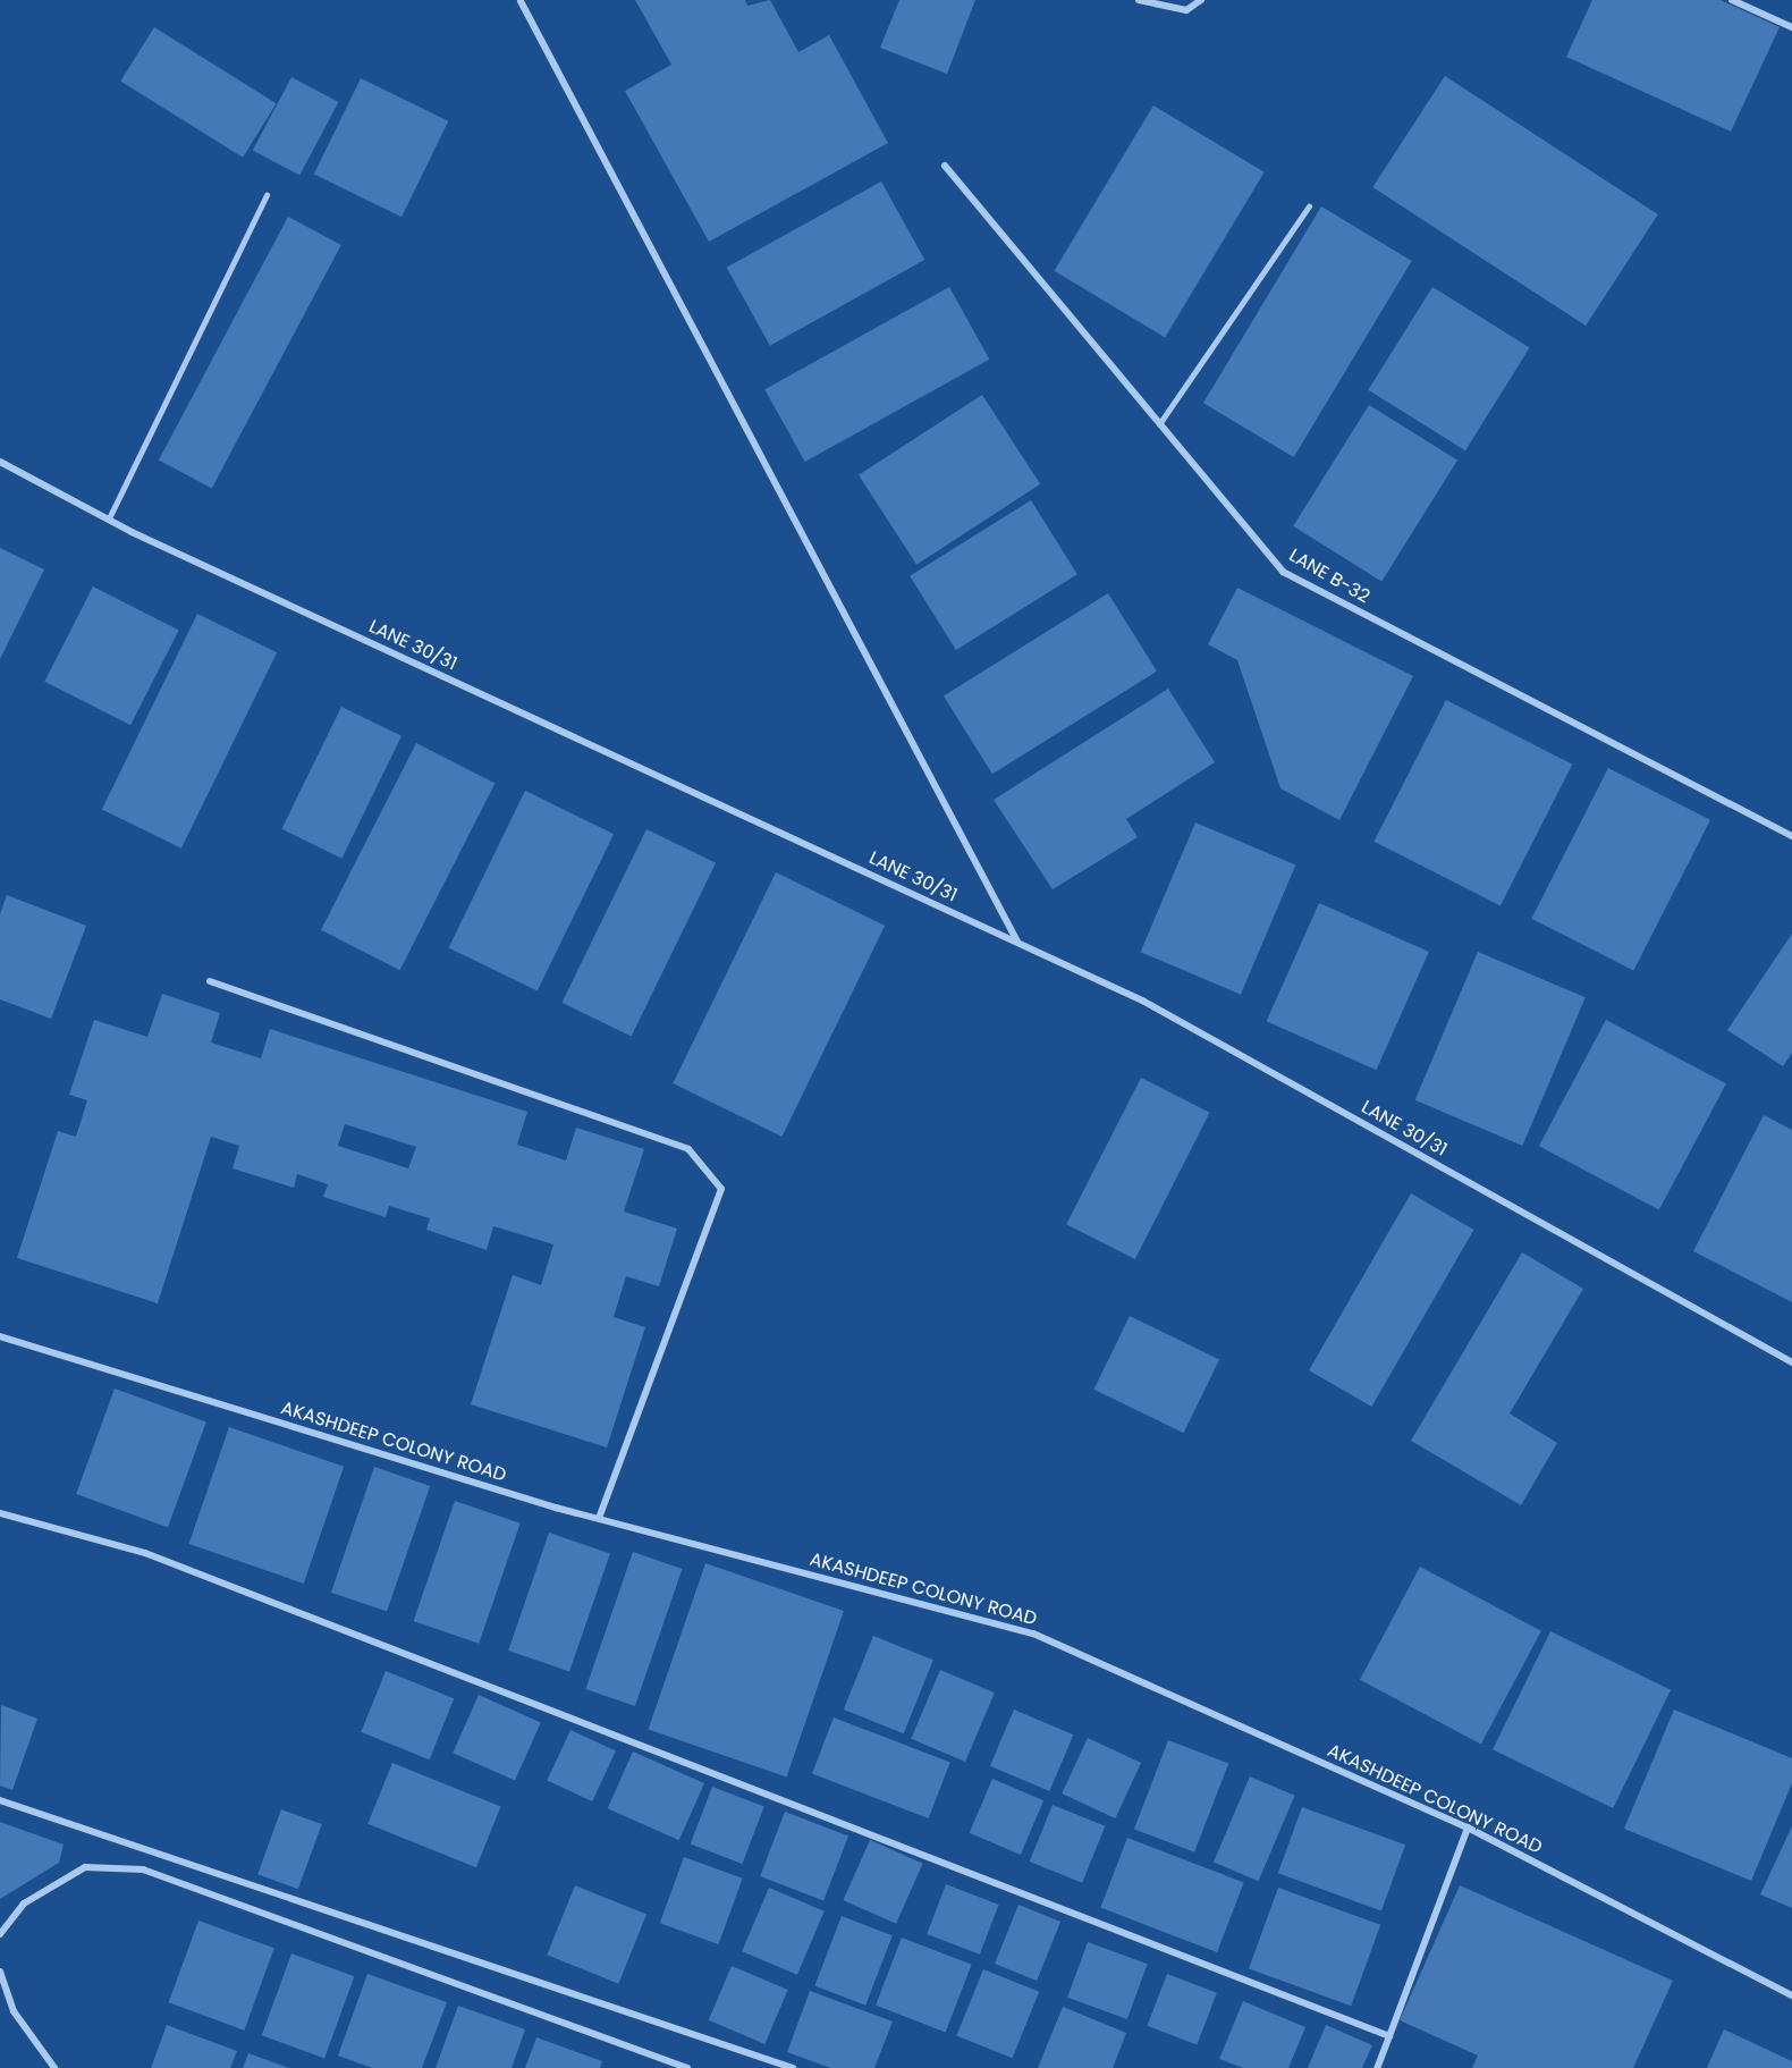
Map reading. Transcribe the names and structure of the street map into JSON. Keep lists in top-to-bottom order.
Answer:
{
  "streets": {
    "street": ["LANE B-32", "LANE 30/31", "AKASHDEEP COLONY ROAD"]
  }
}
